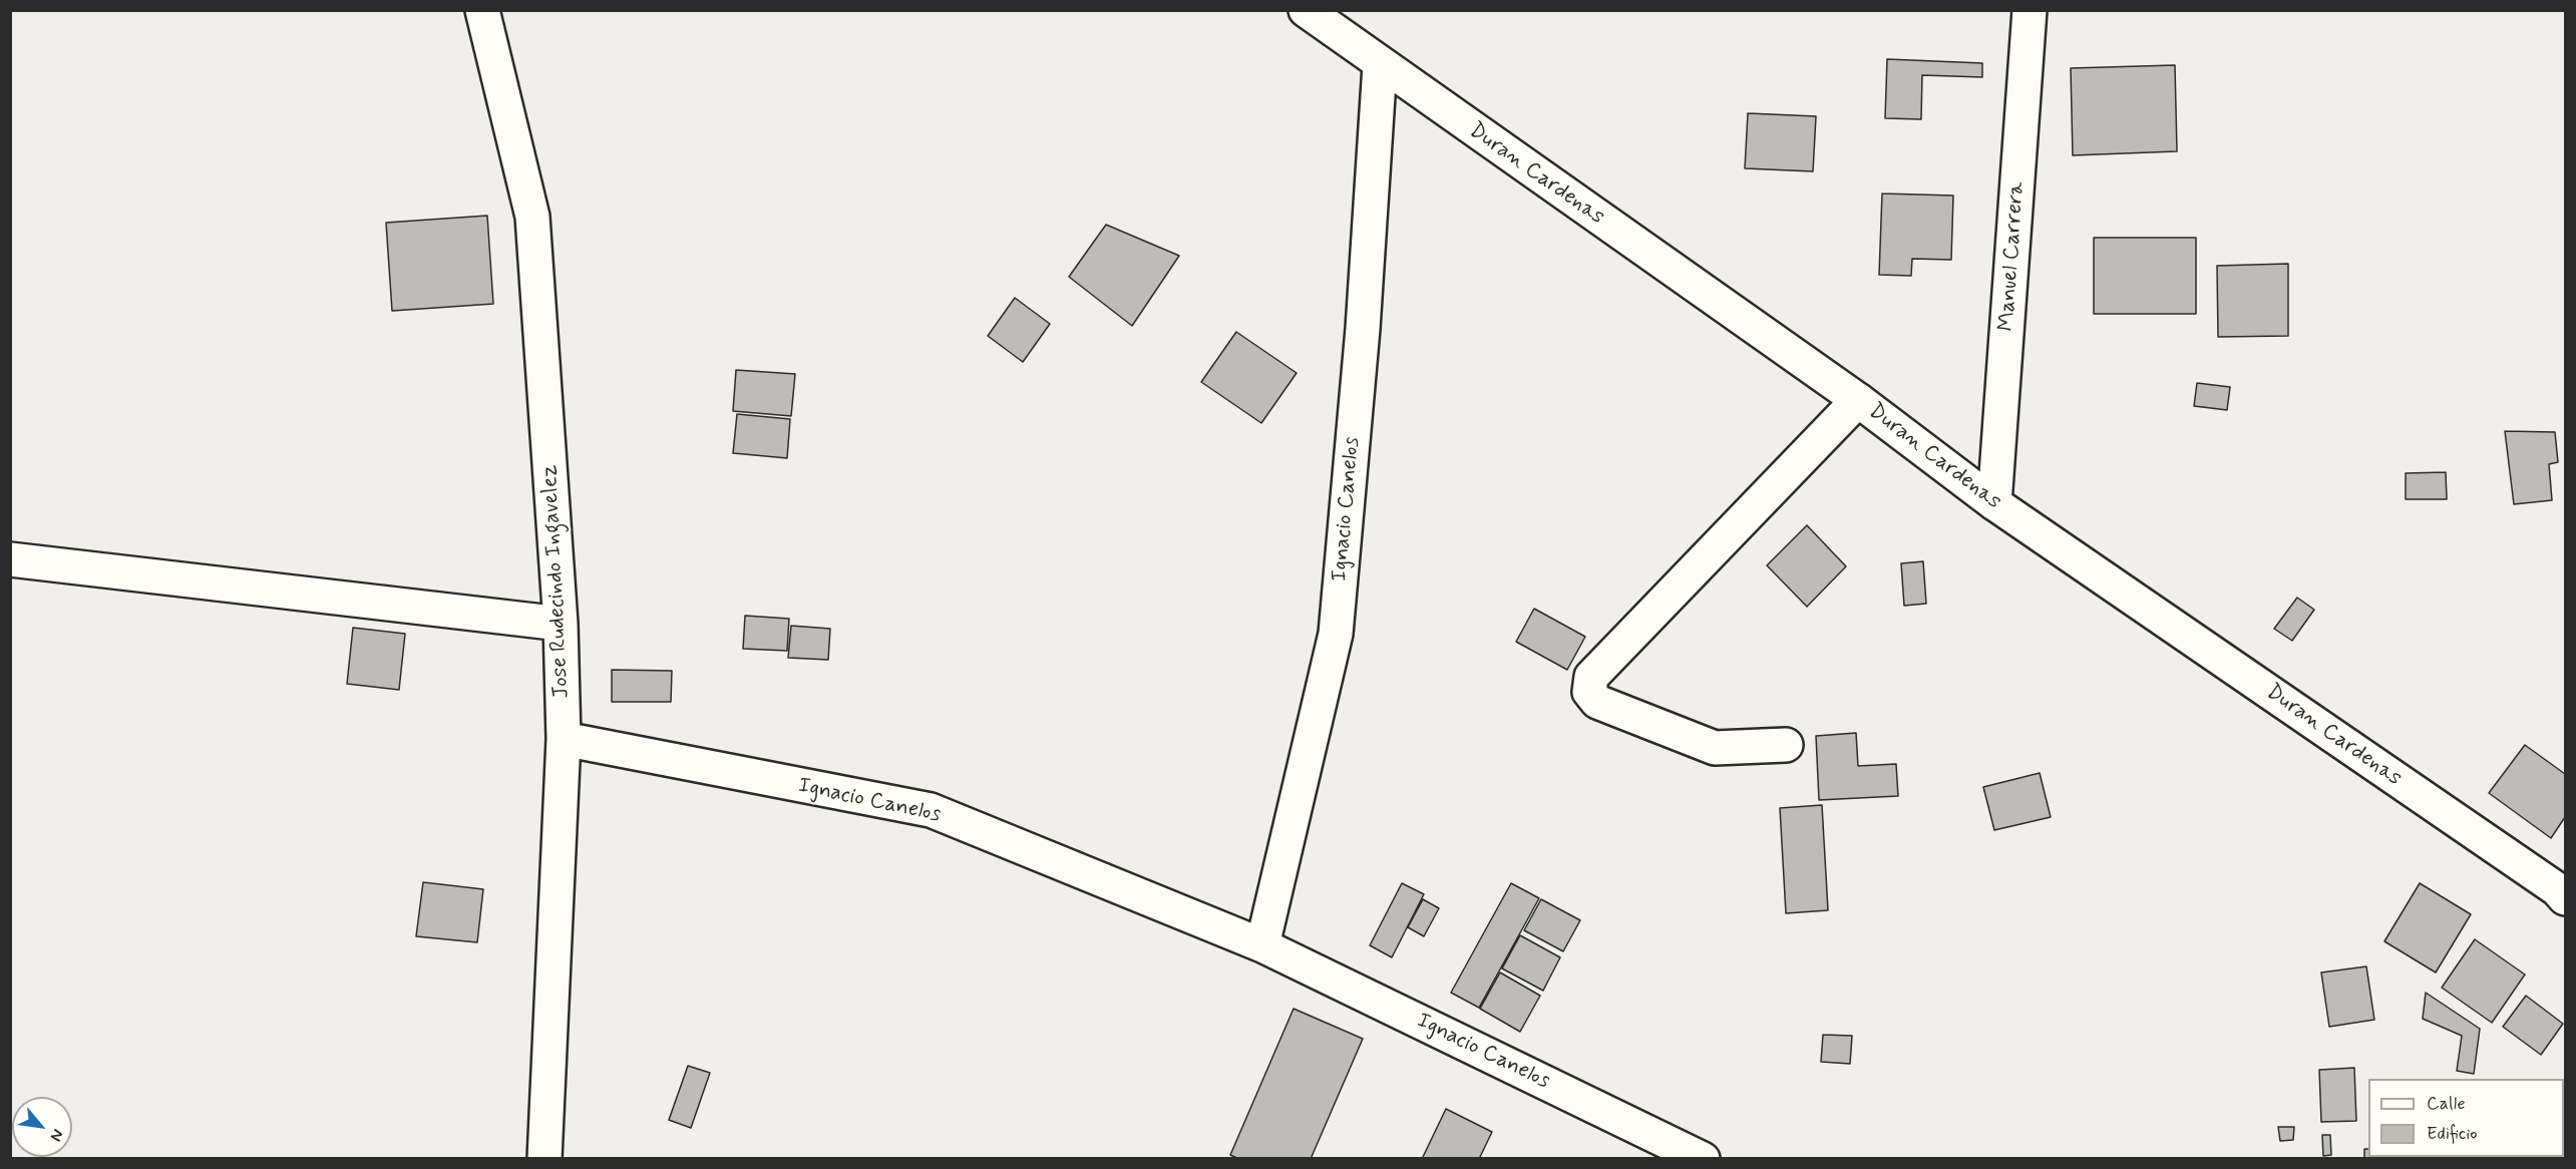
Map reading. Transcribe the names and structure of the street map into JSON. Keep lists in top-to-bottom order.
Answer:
{
  "streets": {
    "street": [
      "Duran Cardenas",
      "Manuel Carrera",
      "Ignacio Canelos",
      "Jose Rudecindo Ingavelez"
    ]
  },
  "crossings": [
    ["Duran Cardenas", "Manuel Carrera"],
    ["Duran Cardenas", "Ignacio Canelos"],
    ["Ignacio Canelos", "Jose Rudecindo Ingavelez"]
  ],
  "legend": ["Calle", "Edificio"],
  "north": "bottom right"
}
